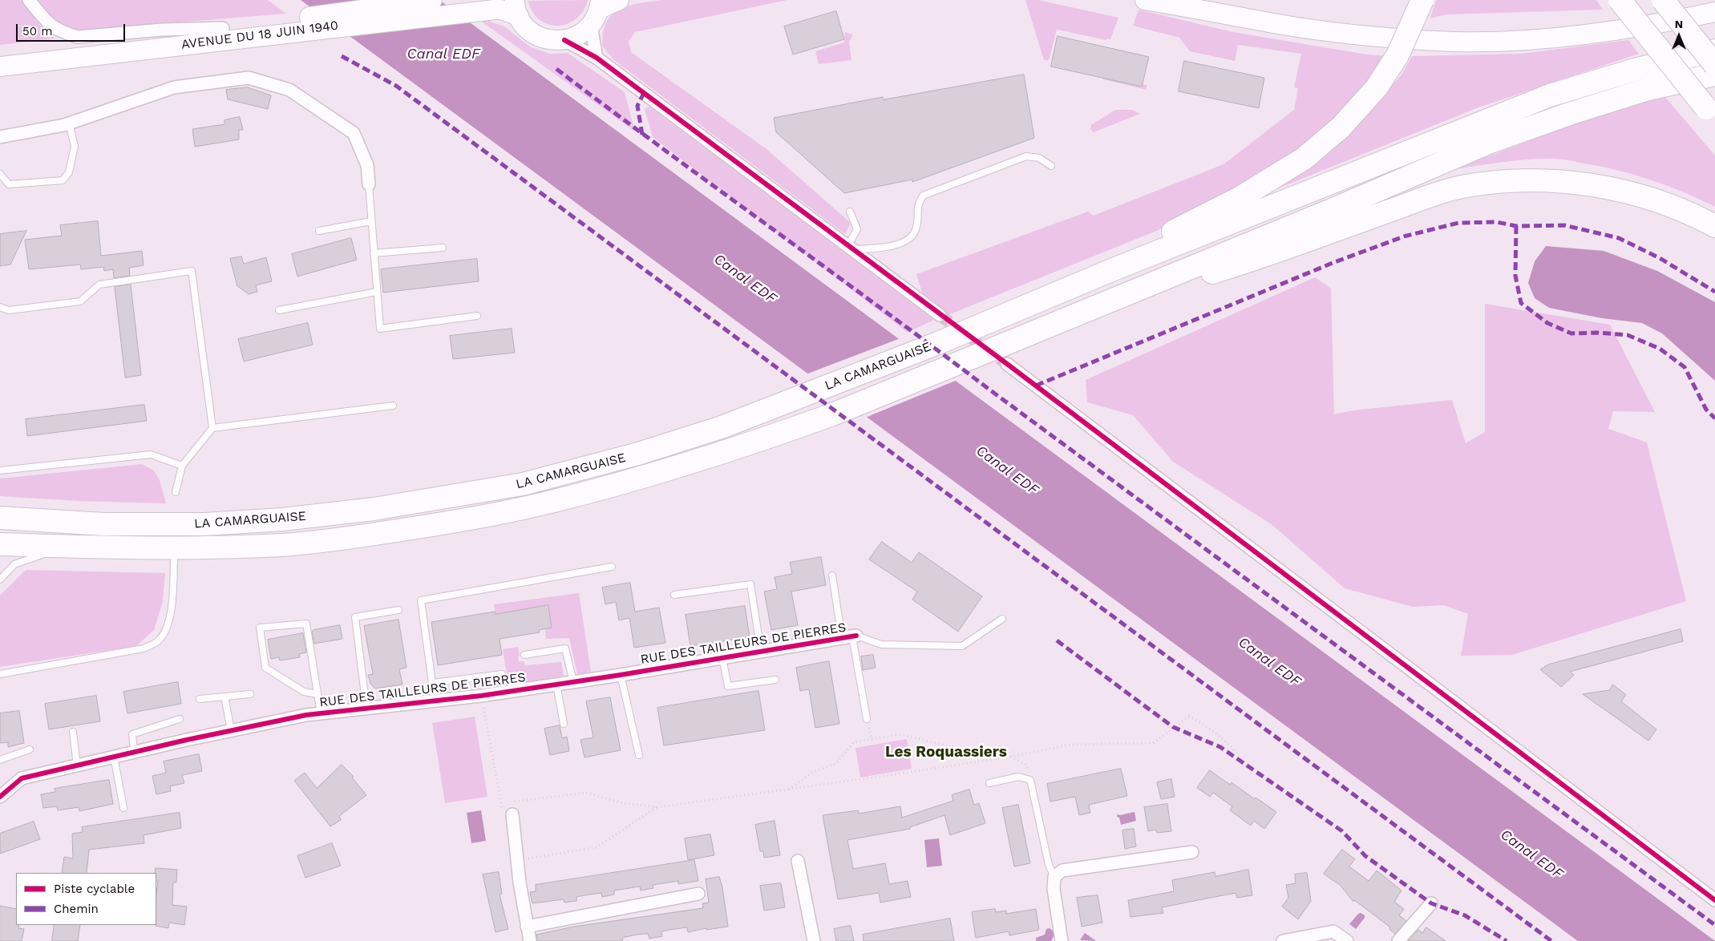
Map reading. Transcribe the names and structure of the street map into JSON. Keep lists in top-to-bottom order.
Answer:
{
  "streets": {
    "highway": ["LA CAMARGUAISE"],
    "main road": ["AVENUE DU 18 JUIN 1940"],
    "street": ["RUE DES TAILLEURS DE PIERRES"]
  },
  "districts": ["Les Roquassiers"],
  "water": ["Canal EDF"],
  "legend": ["Piste cyclable", "Chemin"],
  "scale_bar": "50 m",
  "north": "top"
}
